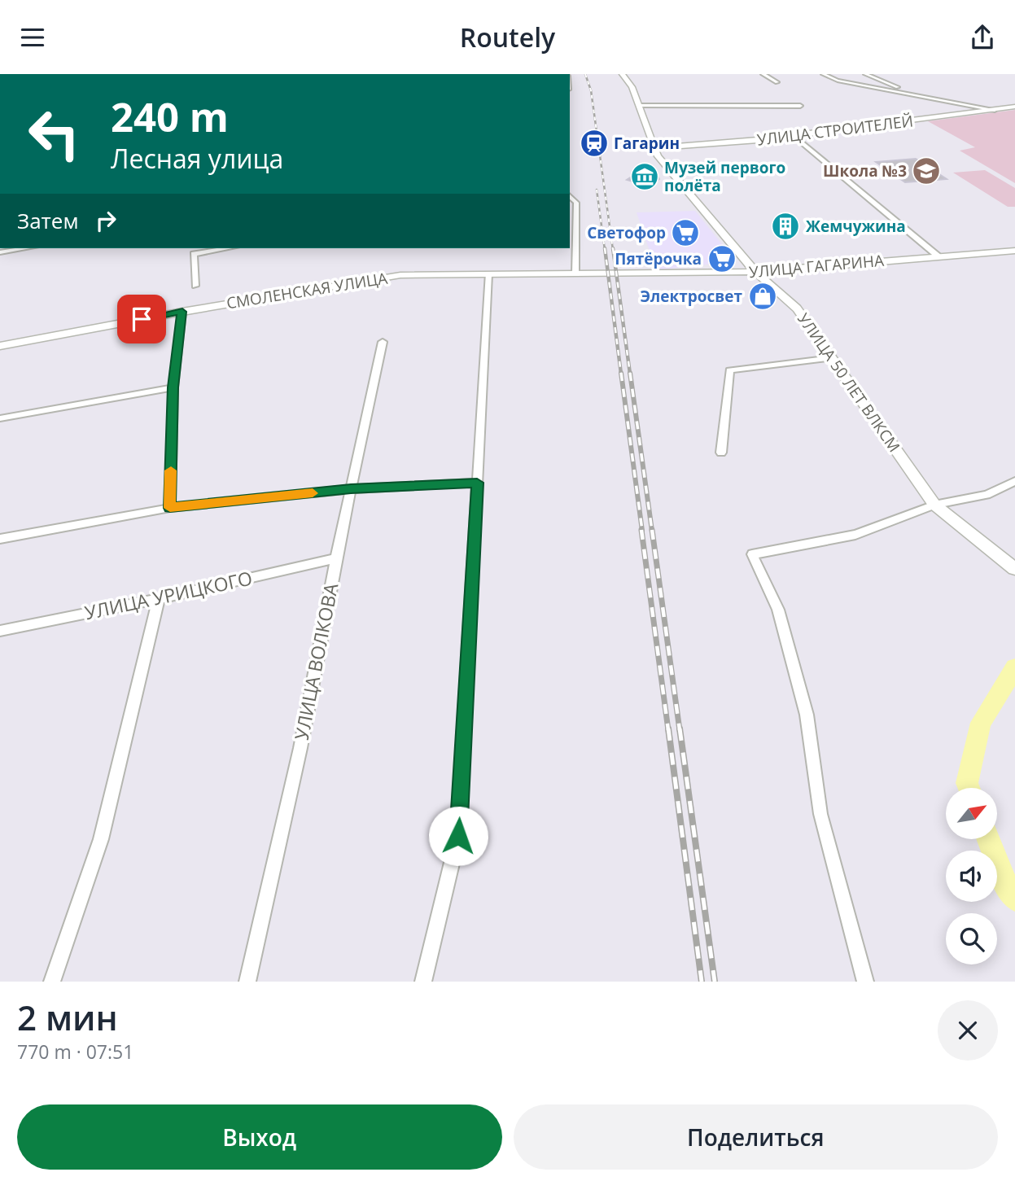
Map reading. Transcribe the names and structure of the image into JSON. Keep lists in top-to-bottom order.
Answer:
{
  "streets": {
    "main road": [
      "УЛИЦА СТРОИТЕЛЕЙ",
      "УЛИЦА ГАГАРИНА",
      "СМОЛЕНСКАЯ УЛИЦА",
      "УЛИЦА 50 ЛЕТ ВЛКСМ"
    ],
    "street": ["УЛИЦА УРИЦКОГО", "УЛИЦА ВОЛКОВА"]
  },
  "crossings": [
    ["УЛИЦА СТРОИТЕЛЕЙ", "УЛИЦА 50 ЛЕТ ВЛКСМ"],
    ["УЛИЦА ГАГАРИНА", "СМОЛЕНСКАЯ УЛИЦА"],
    ["УЛИЦА ГАГАРИНА", "УЛИЦА 50 ЛЕТ ВЛКСМ"],
    ["УЛИЦА УРИЦКОГО", "УЛИЦА ВОЛКОВА"]
  ],
  "places": {
    "station": ["Гагарин"],
    "school or university": ["Школа №3"],
    "museum": ["Музей первого полёта"],
    "building": ["Жемчужина"],
    "supermarket": ["Светофор", "Пятёрочка"],
    "shop": ["Электросвет"]
  },
  "north": "top right",
  "page": {
    "header": "Routely",
    "turn": ["240 m", "Лесная улица"],
    "then": "Затем",
    "heading": ["2 мин", "770 m · 07:51"],
    "buttons": ["Выход", "Поделиться"]
  }
}
